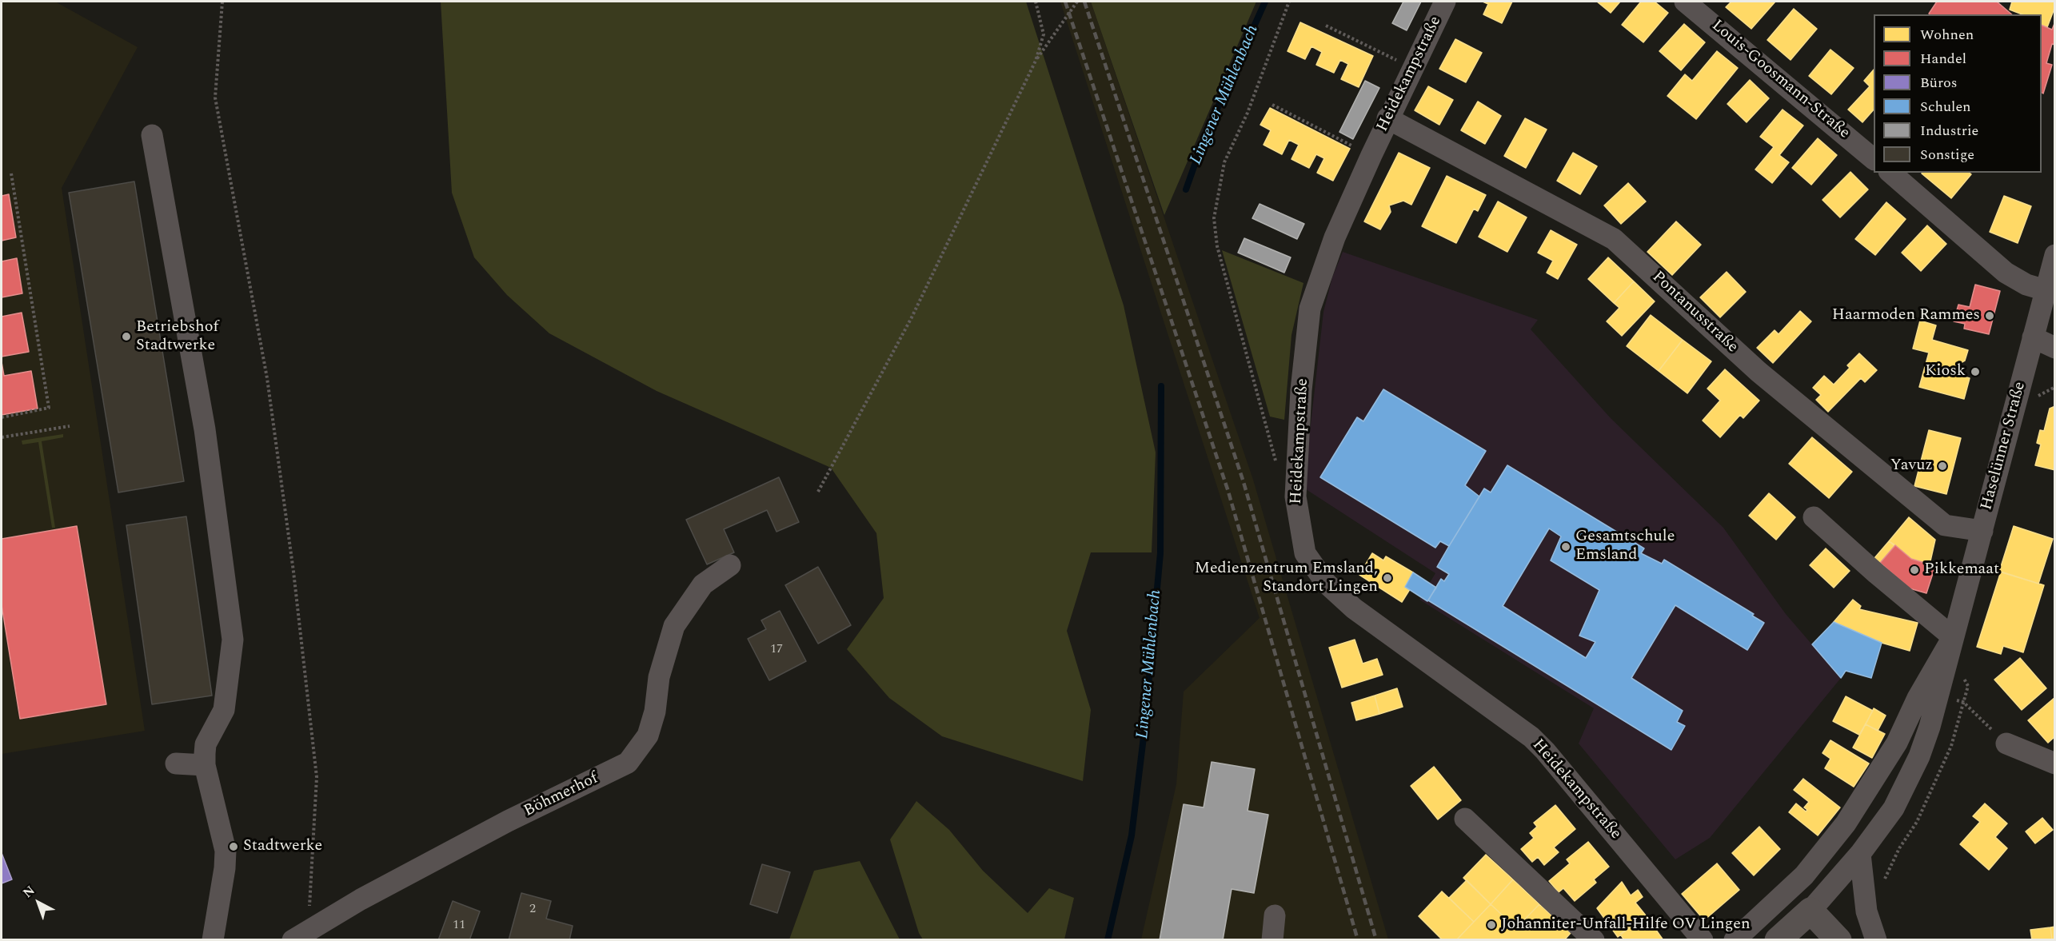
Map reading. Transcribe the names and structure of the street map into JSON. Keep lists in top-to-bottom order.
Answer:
{
  "streets": {
    "street": [
      "Heidekampstraße",
      "Louis-Goosmann-Straße",
      "Pontanusstraße",
      "Haselünner Straße",
      "Böhmerhof"
    ]
  },
  "crossings": [
    ["Heidekampstraße", "Pontanusstraße"],
    ["Pontanusstraße", "Haselünner Straße"]
  ],
  "water": ["Lingener Mühlenbach"],
  "places": [
    "Haarmoden Rammes",
    "Betriebshof Stadtwerke",
    "Kiosk",
    "Yavuz",
    "Gesamtschule Emsland",
    "Pikkemaat",
    "Medienzentrum Emsland, Standort Lingen",
    "Stadtwerke",
    "Johanniter-Unfall-Hilfe OV Lingen"
  ],
  "house_numbers": ["17", "2", "11"],
  "legend": [
    "Wohnen",
    "Handel",
    "Büros",
    "Schulen",
    "Industrie",
    "Sonstige"
  ],
  "north": "top left"
}
